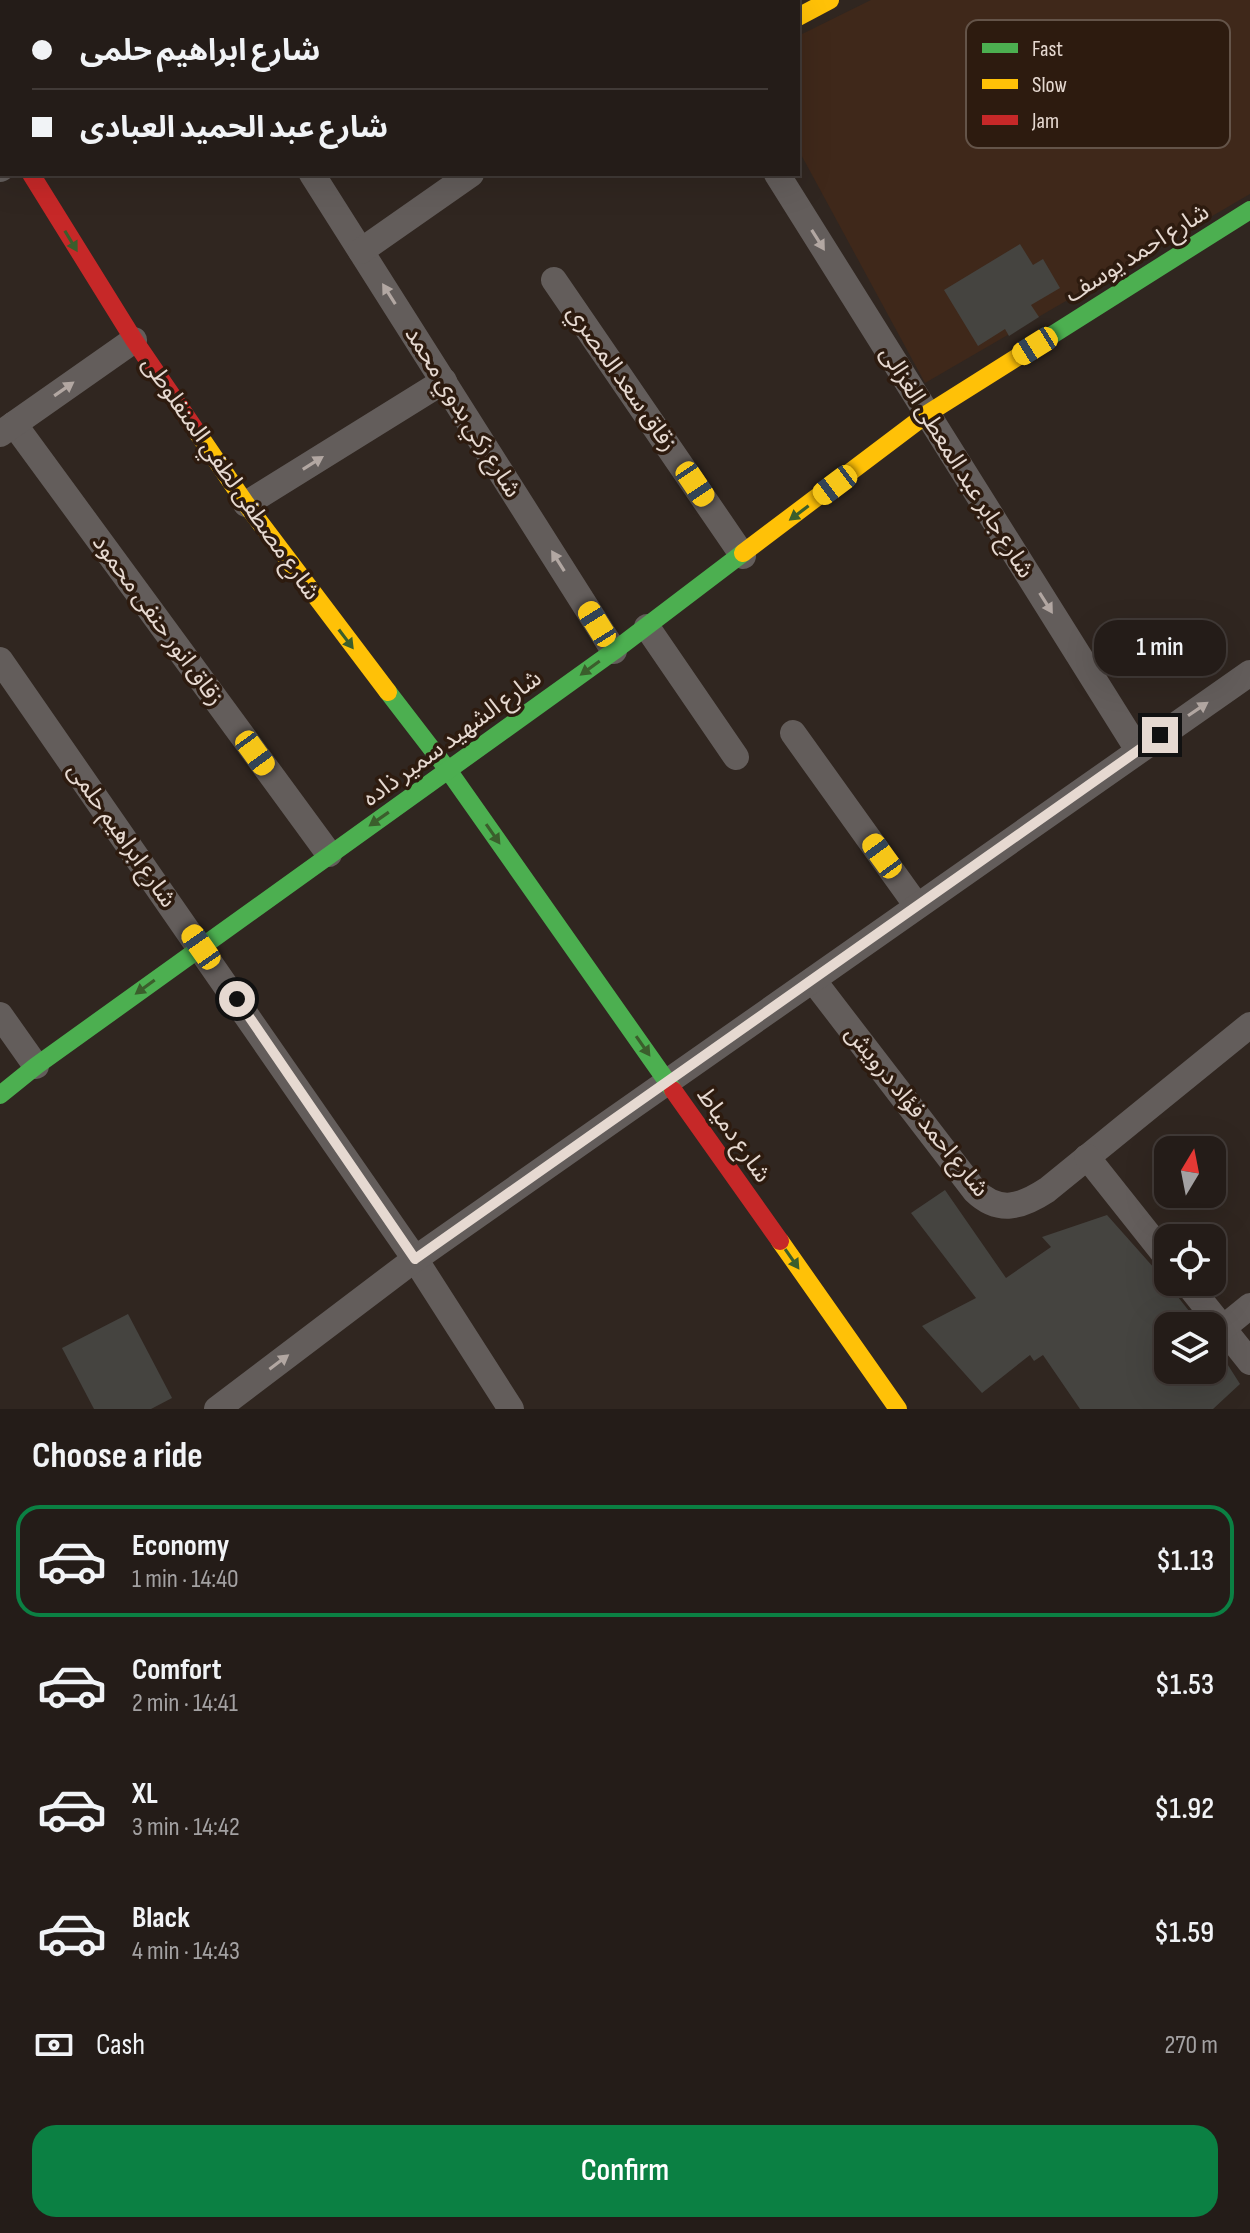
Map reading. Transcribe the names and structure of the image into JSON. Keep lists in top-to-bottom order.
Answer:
{
  "streets": {
    "street": [
      "شارع احمد يوسف",
      "زقاق سعد المصري",
      "شارع زكي بدوي محمد",
      "شارع جابر عبد المعطى الغزالى",
      "شارع مصطفى لطفي المنفلوطى",
      "زقاق انور حنفى محمود",
      "شارع الشهيد سمير ذاده",
      "شارع ابراهيم حلمى",
      "شارع احمد فؤاد درويش",
      "شارع دمياط"
    ]
  },
  "crossings": [
    ["شارع احمد يوسف", "شارع جابر عبد المعطى الغزالى"],
    ["شارع احمد يوسف", "شارع الشهيد سمير ذاده"],
    ["زقاق سعد المصري", "شارع الشهيد سمير ذاده"],
    ["شارع زكي بدوي محمد", "شارع الشهيد سمير ذاده"],
    ["شارع جابر عبد المعطى الغزالى", "شارع الشهيد سمير ذاده"],
    ["شارع مصطفى لطفي المنفلوطى", "شارع الشهيد سمير ذاده"],
    ["شارع مصطفى لطفي المنفلوطى", "شارع دمياط"],
    ["زقاق انور حنفى محمود", "شارع الشهيد سمير ذاده"],
    ["شارع الشهيد سمير ذاده", "شارع ابراهيم حلمى"],
    ["شارع الشهيد سمير ذاده", "شارع دمياط"]
  ],
  "one_way": [
    "شارع زكي بدوي محمد",
    "شارع جابر عبد المعطى الغزالى",
    "شارع مصطفى لطفي المنفلوطى",
    "شارع الشهيد سمير ذاده",
    "شارع دمياط"
  ],
  "legend": ["Fast", "Slow", "Jam"],
  "north": "top",
  "page": {
    "banner": ["شارع ابراهيم حلمى", "شارع عبد الحميد العبادى"],
    "bubble": "1 min",
    "heading": "Choose a ride",
    "list": [
      {
        "name": "Economy",
        "note": "1 min · 14:40",
        "value": "$1.13"
      },
      {
        "name": "Comfort",
        "note": "2 min · 14:41",
        "value": "$1.53"
      },
      {
        "name": "XL",
        "note": "3 min · 14:42",
        "value": "$1.92"
      },
      {
        "name": "Black",
        "note": "4 min · 14:43",
        "value": "$1.59"
      }
    ],
    "pay": ["Cash", "270 m"],
    "buttons": "Confirm"
  }
}
